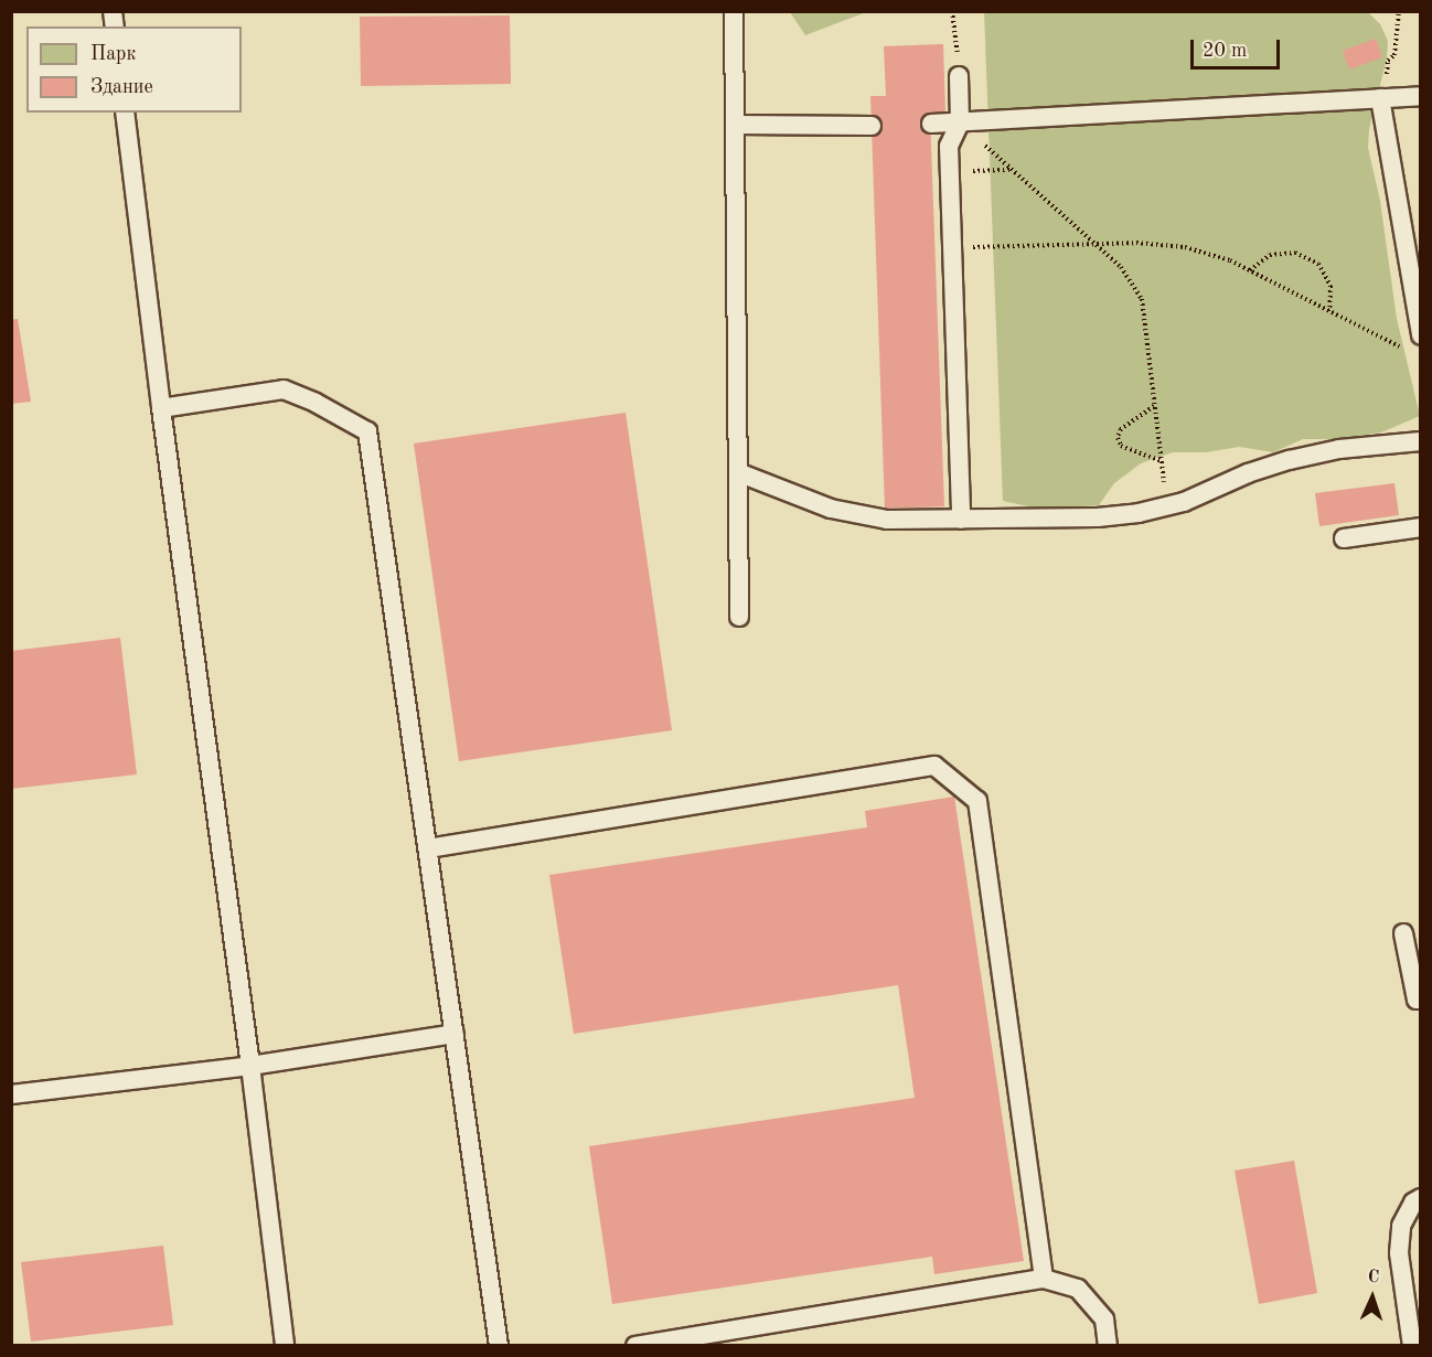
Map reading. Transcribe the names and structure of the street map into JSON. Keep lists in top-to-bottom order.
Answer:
{
  "legend": ["Парк", "Здание"],
  "scale_bar": "20 m",
  "north": "top"
}
